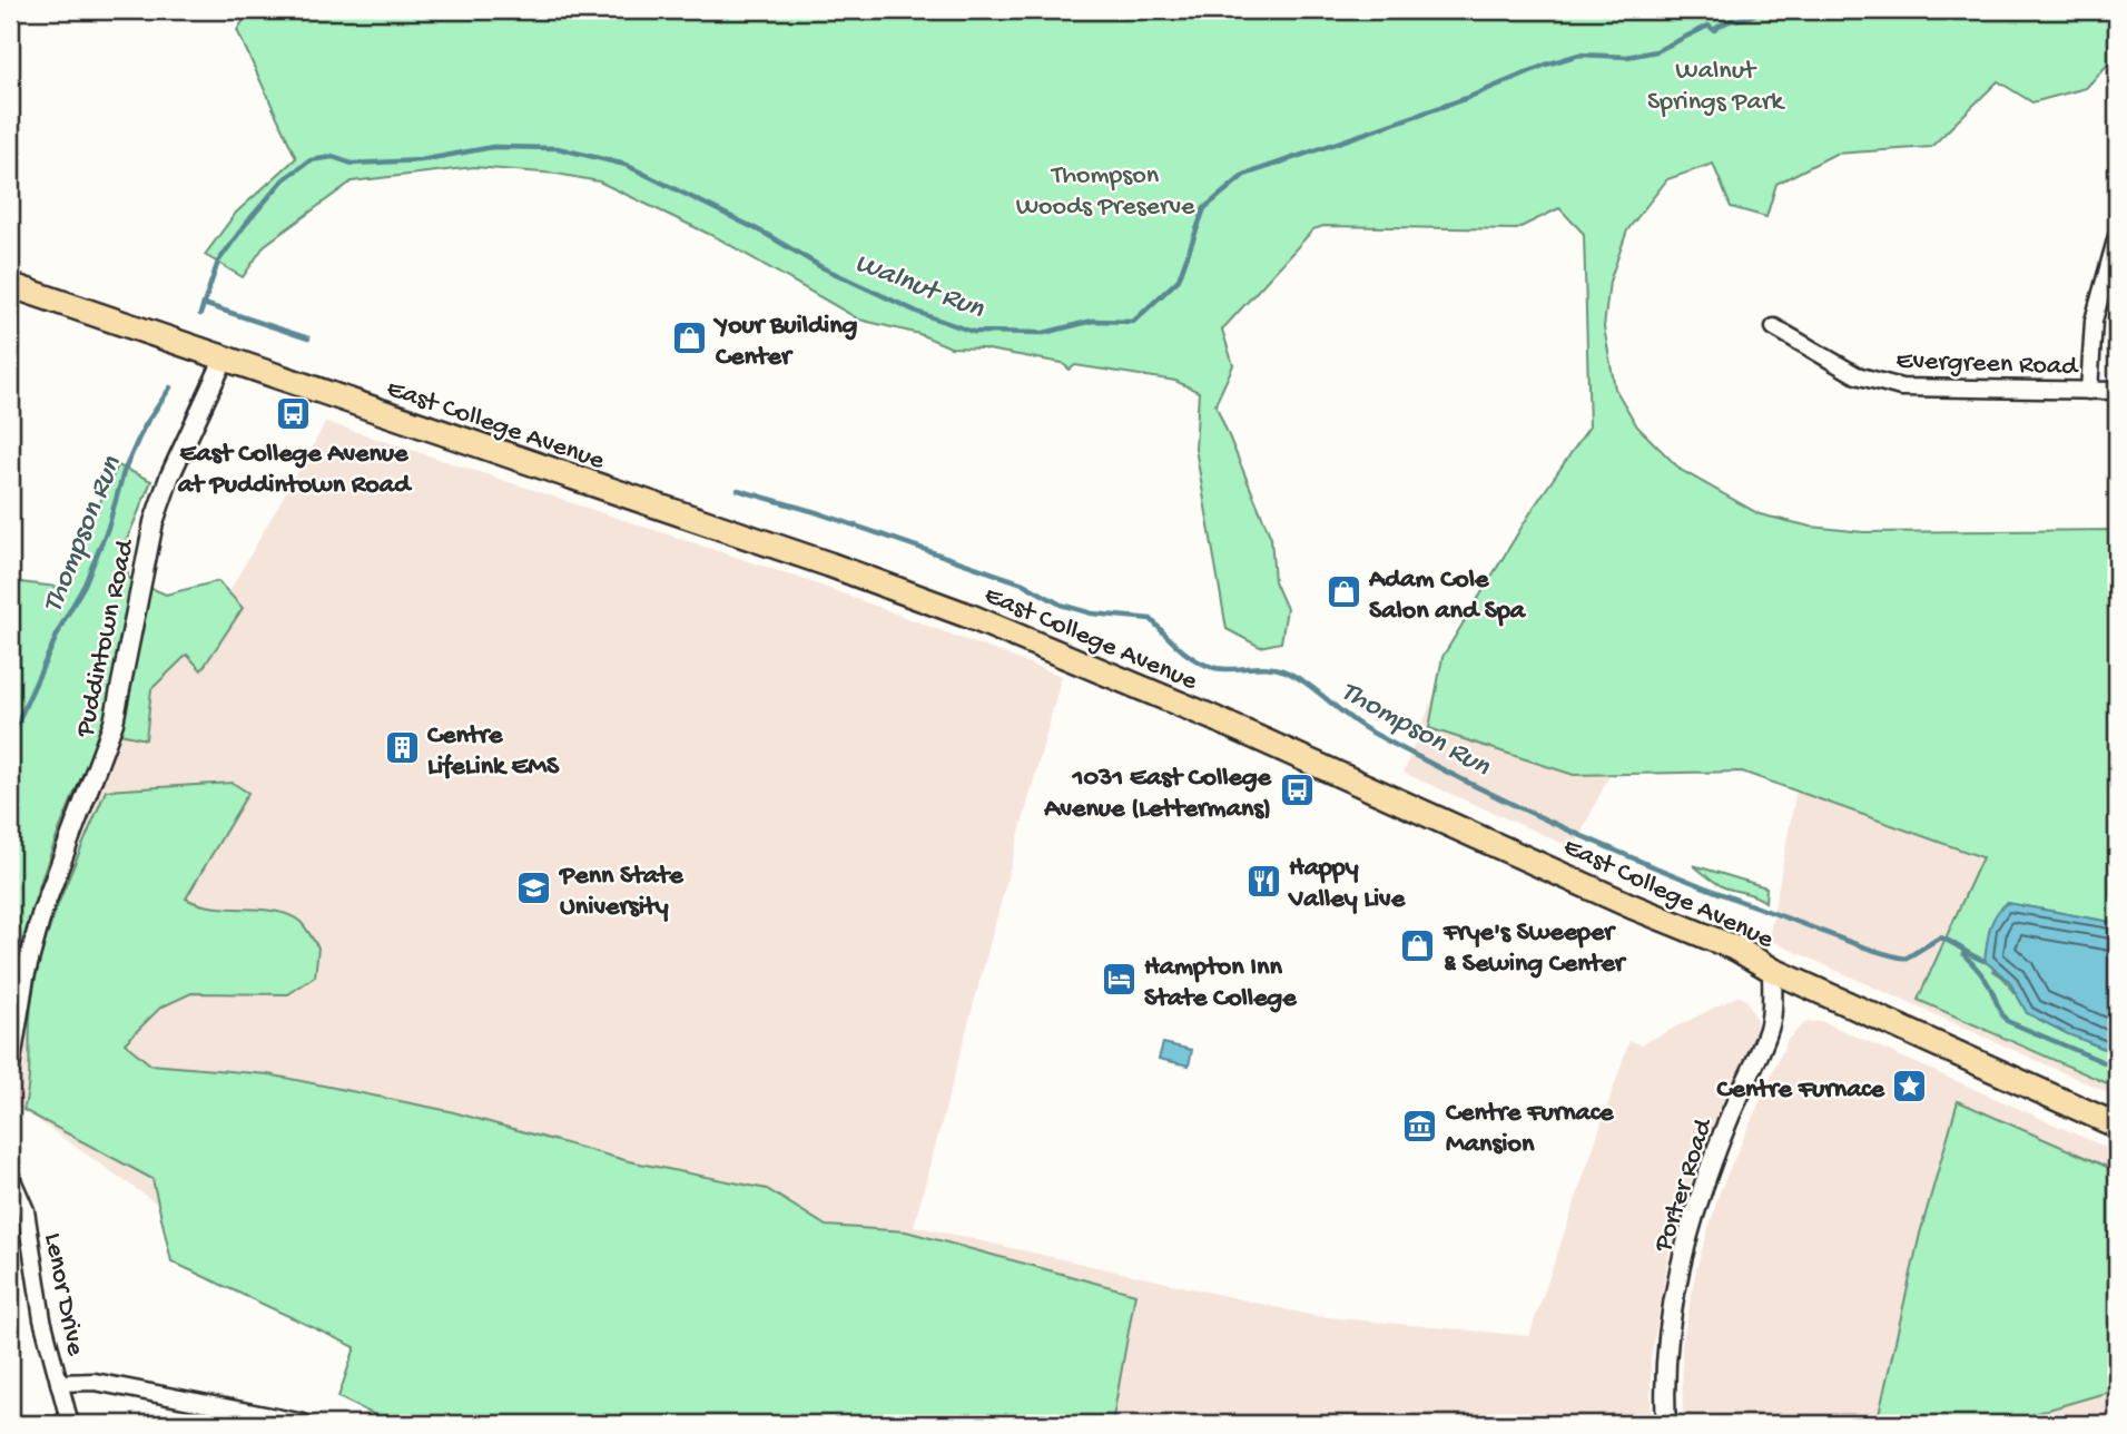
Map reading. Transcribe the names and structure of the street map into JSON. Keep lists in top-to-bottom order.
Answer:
{
  "streets": {
    "main road": ["East College Avenue"],
    "street": [
      "Evergreen Road",
      "Puddintown Road",
      "Porter Road",
      "Lenor Drive"
    ]
  },
  "crossings": [
    ["East College Avenue", "Puddintown Road"],
    ["East College Avenue", "Porter Road"]
  ],
  "water": ["Walnut Run", "Thompson Run"],
  "parks": ["Walnut Springs Park", "Thompson Woods Preserve"],
  "places": {
    "shop": ["Your Building Center", "Adam Cole Salon and Spa", "Frye's Sweeper & Sewing Center"],
    "bus stop": ["East College Avenue at Puddintown Road", "1031 East College Avenue (Lettermans)"],
    "building": ["Centre LifeLink EMS"],
    "restaurant": ["Happy Valley Live"],
    "school or university": ["Penn State University"],
    "hotel": ["Hampton Inn State College"],
    "place": ["Centre Furnace"],
    "museum": ["Centre Furnace Mansion"]
  }
}
